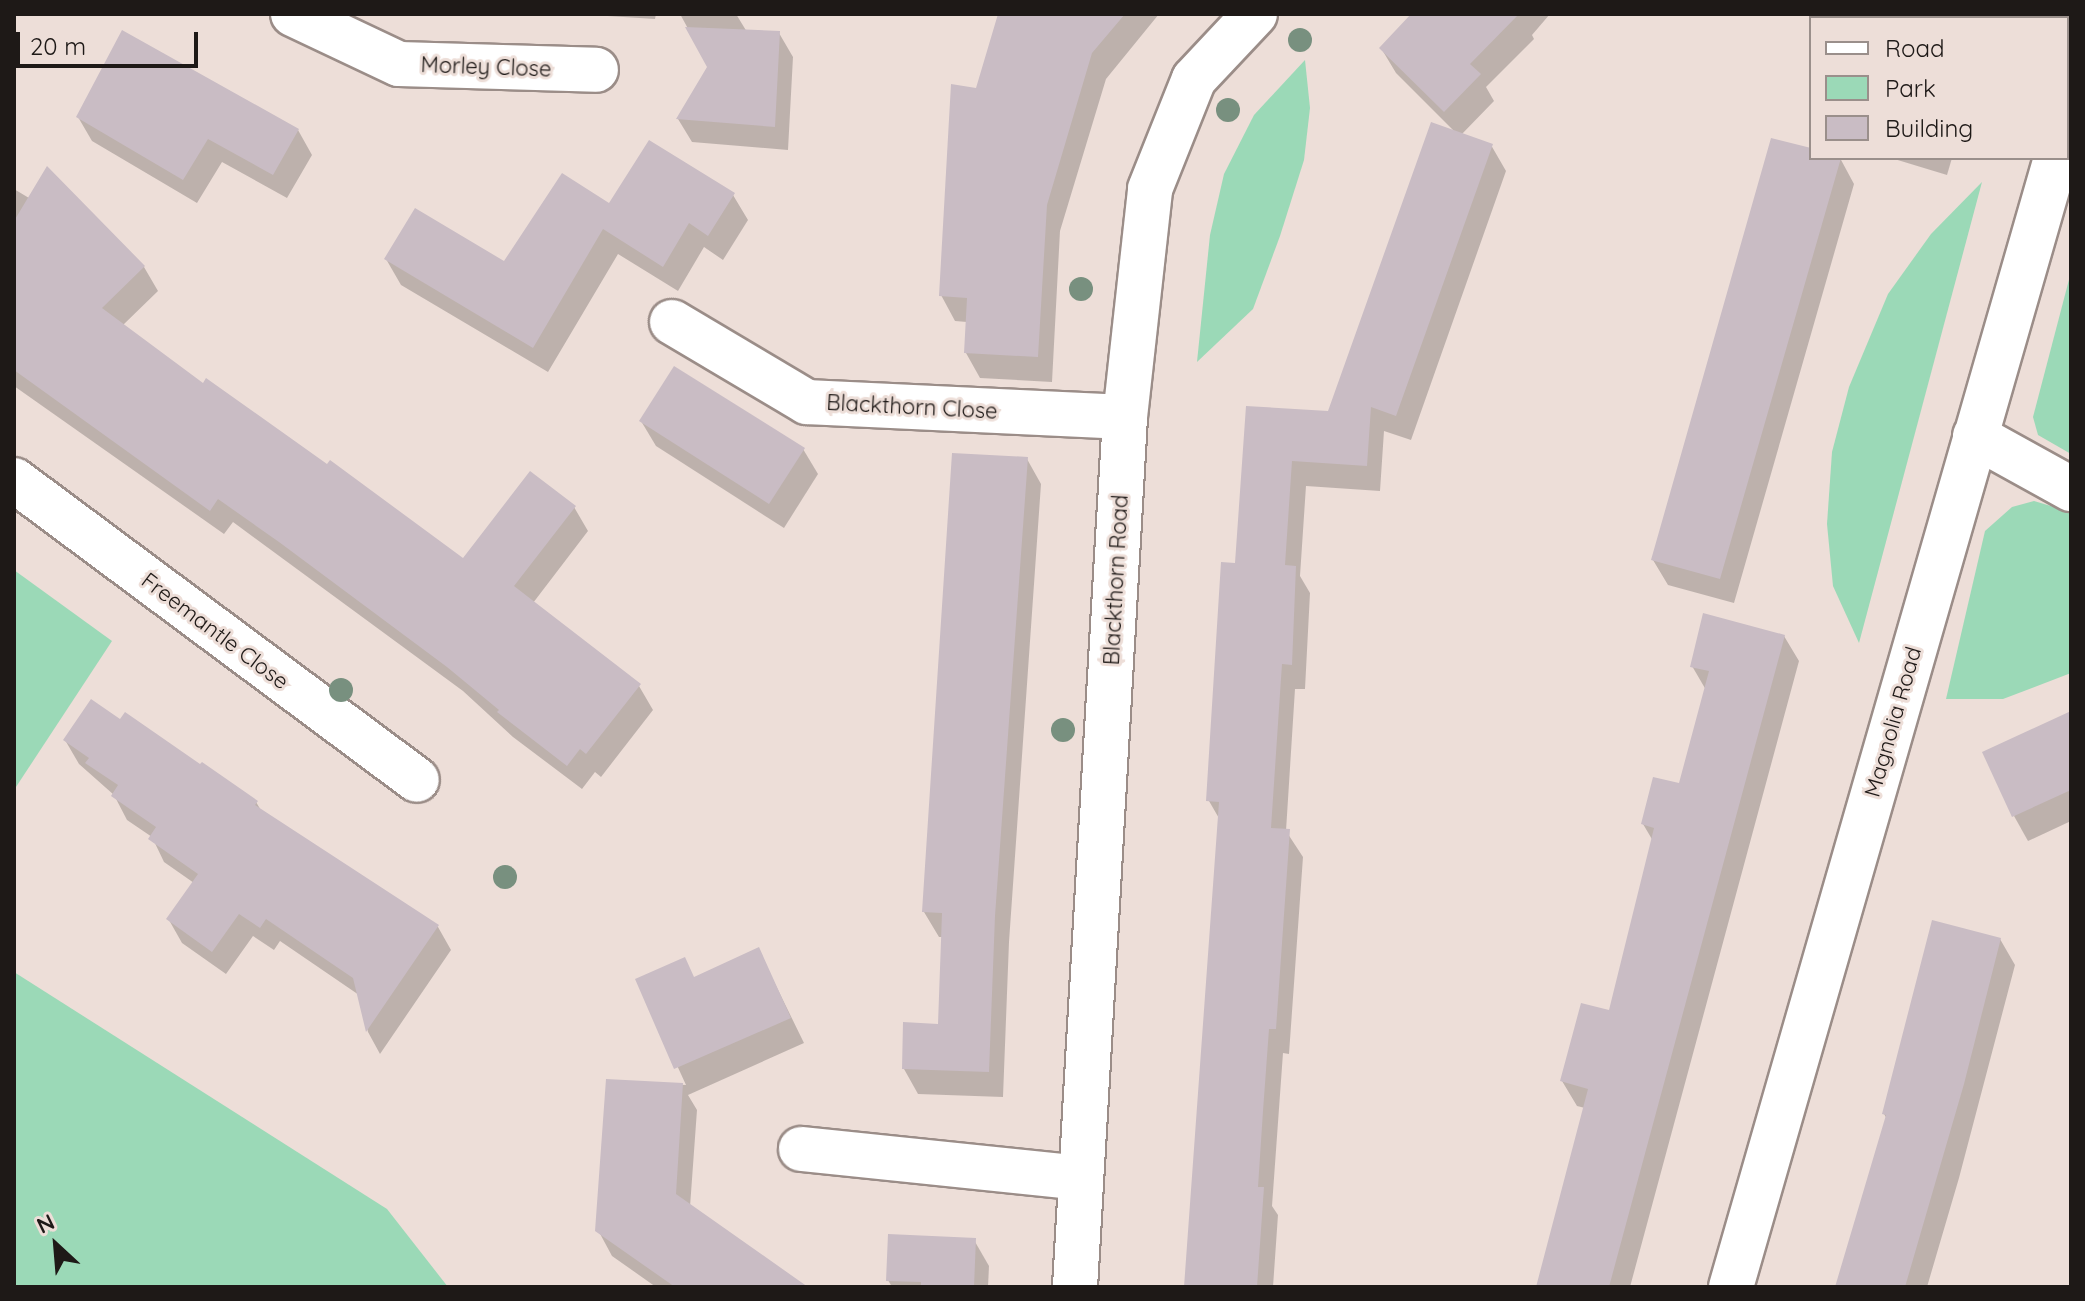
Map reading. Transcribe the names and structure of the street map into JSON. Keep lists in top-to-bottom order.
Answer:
{
  "streets": {
    "street": [
      "Morley Close",
      "Blackthorn Close",
      "Blackthorn Road",
      "Freemantle Close",
      "Magnolia Road"
    ]
  },
  "crossings": [
    ["Blackthorn Close", "Blackthorn Road"]
  ],
  "legend": ["Road", "Park", "Building"],
  "scale_bar": "20 m",
  "north": "top left"
}
